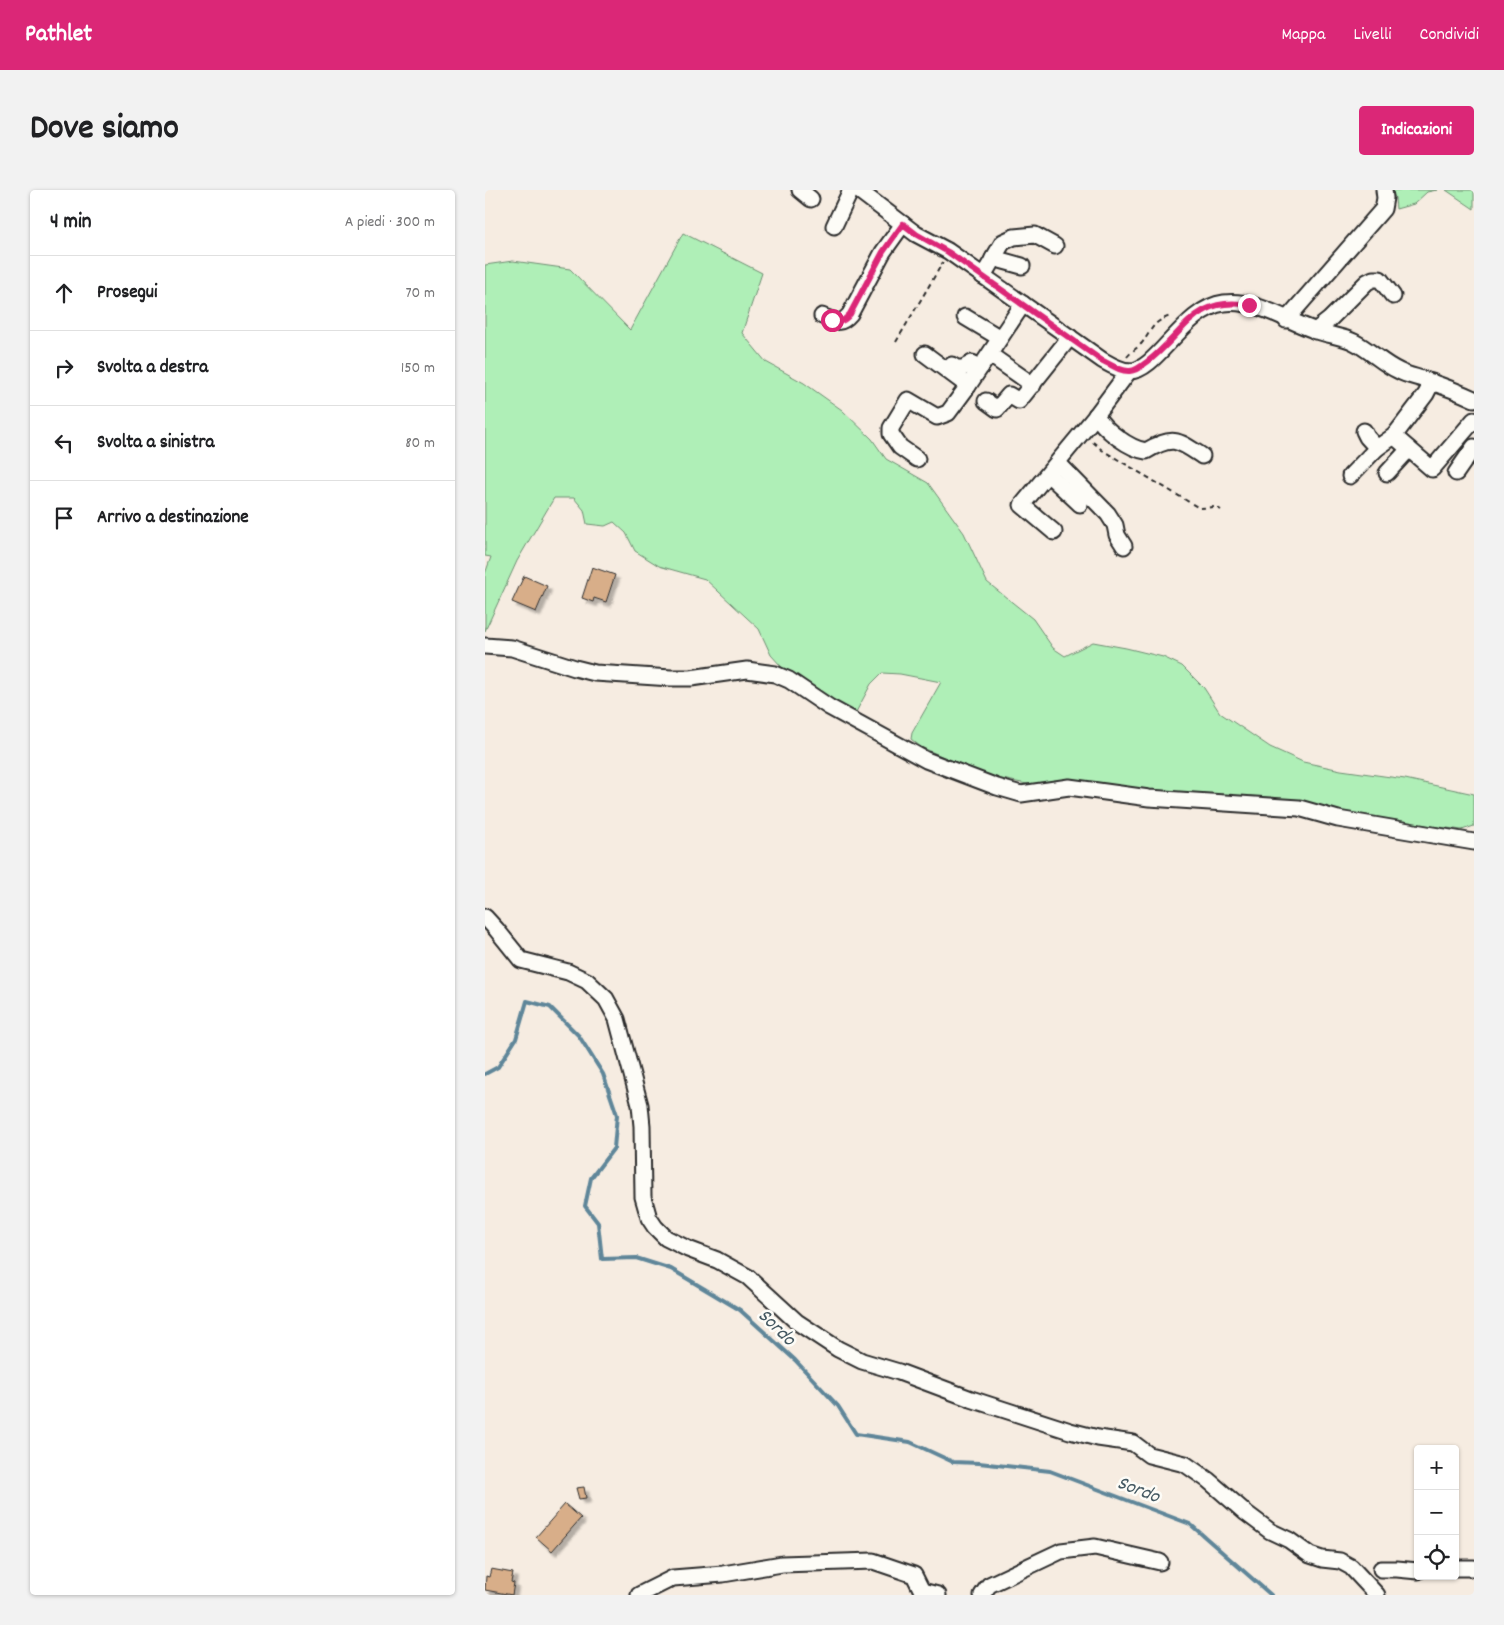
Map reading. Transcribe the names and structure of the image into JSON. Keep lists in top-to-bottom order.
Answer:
{
  "water": ["Sordo"],
  "page": {
    "header": "Pathlet",
    "nav": ["Mappa", "Livelli", "Condividi"],
    "title": "Dove siamo",
    "buttons": "Indicazioni",
    "heading": ["4 min", "A piedi · 300 m"],
    "list": [
      ["Prosegui", "70 m"],
      ["Svolta a destra", "150 m"],
      ["Svolta a sinistra", "80 m"],
      "Arrivo a destinazione"
    ],
    "map_buttons": ["+", "−"]
  }
}
